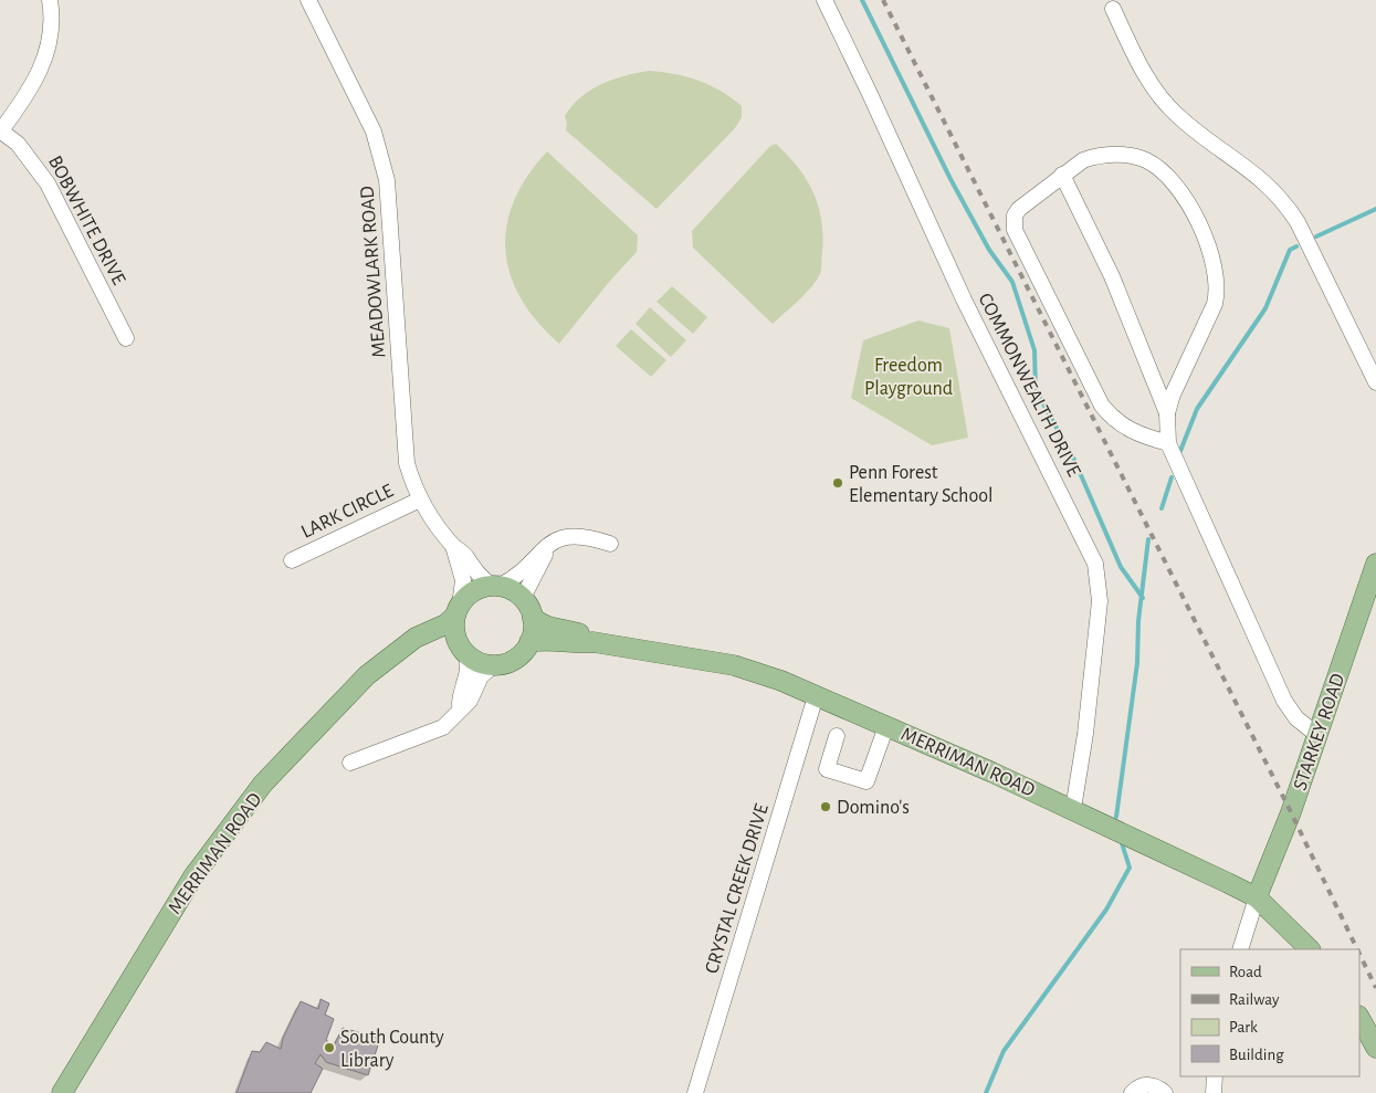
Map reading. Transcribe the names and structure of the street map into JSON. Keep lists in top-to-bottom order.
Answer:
{
  "streets": {
    "main road": ["STARKEY ROAD", "MERRIMAN ROAD"],
    "street": [
      "BOBWHITE DRIVE",
      "MEADOWLARK ROAD",
      "COMMONWEALTH DRIVE",
      "LARK CIRCLE",
      "CRYSTAL CREEK DRIVE"
    ]
  },
  "crossings": [
    ["MEADOWLARK ROAD", "LARK CIRCLE"],
    ["MEADOWLARK ROAD", "MERRIMAN ROAD"],
    ["COMMONWEALTH DRIVE", "MERRIMAN ROAD"],
    ["STARKEY ROAD", "MERRIMAN ROAD"],
    ["MERRIMAN ROAD", "CRYSTAL CREEK DRIVE"]
  ],
  "parks": ["Freedom Playground"],
  "places": ["Penn Forest Elementary School", "Domino's", "South County Library"],
  "legend": [
    "Road",
    "Railway",
    "Park",
    "Building"
  ]
}
